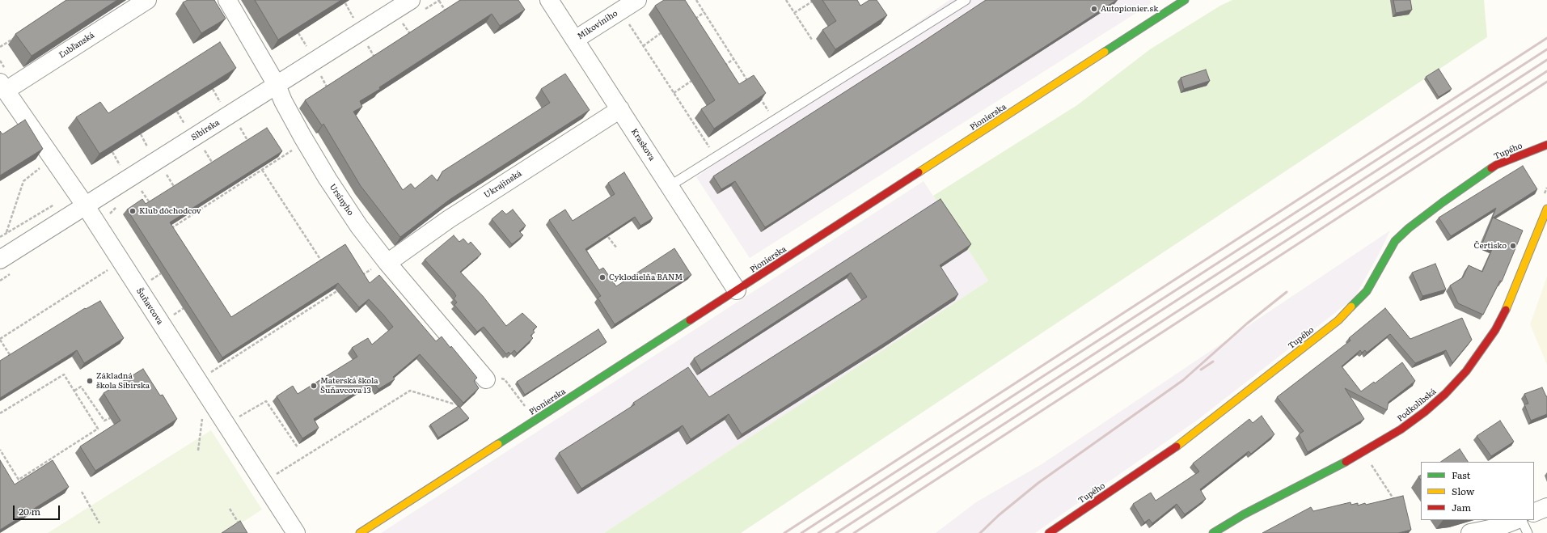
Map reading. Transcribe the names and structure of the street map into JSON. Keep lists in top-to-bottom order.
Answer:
{
  "streets": {
    "street": [
      "Mikovíniho",
      "Ľubľanská",
      "Pionierska",
      "Sibírska",
      "Kraskova",
      "Tupého",
      "Ukrajinská",
      "Ursínyho",
      "Šuňavcova",
      "Podkolibská"
    ]
  },
  "crossings": [
    ["Mikovíniho", "Kraskova"],
    ["Ľubľanská", "Šuňavcova"],
    ["Pionierska", "Kraskova"],
    ["Sibírska", "Ursínyho"],
    ["Sibírska", "Šuňavcova"],
    ["Kraskova", "Ukrajinská"],
    ["Ukrajinská", "Ursínyho"]
  ],
  "places": [
    "Autopionier.sk",
    "Klub dôchodcov",
    "Čertisko",
    "Cyklodielňa BANM",
    "Základná škola Sibírska",
    "Materská škola Šuňavcova 13"
  ],
  "legend": ["Fast", "Slow", "Jam"],
  "scale_bar": "20 m"
}
